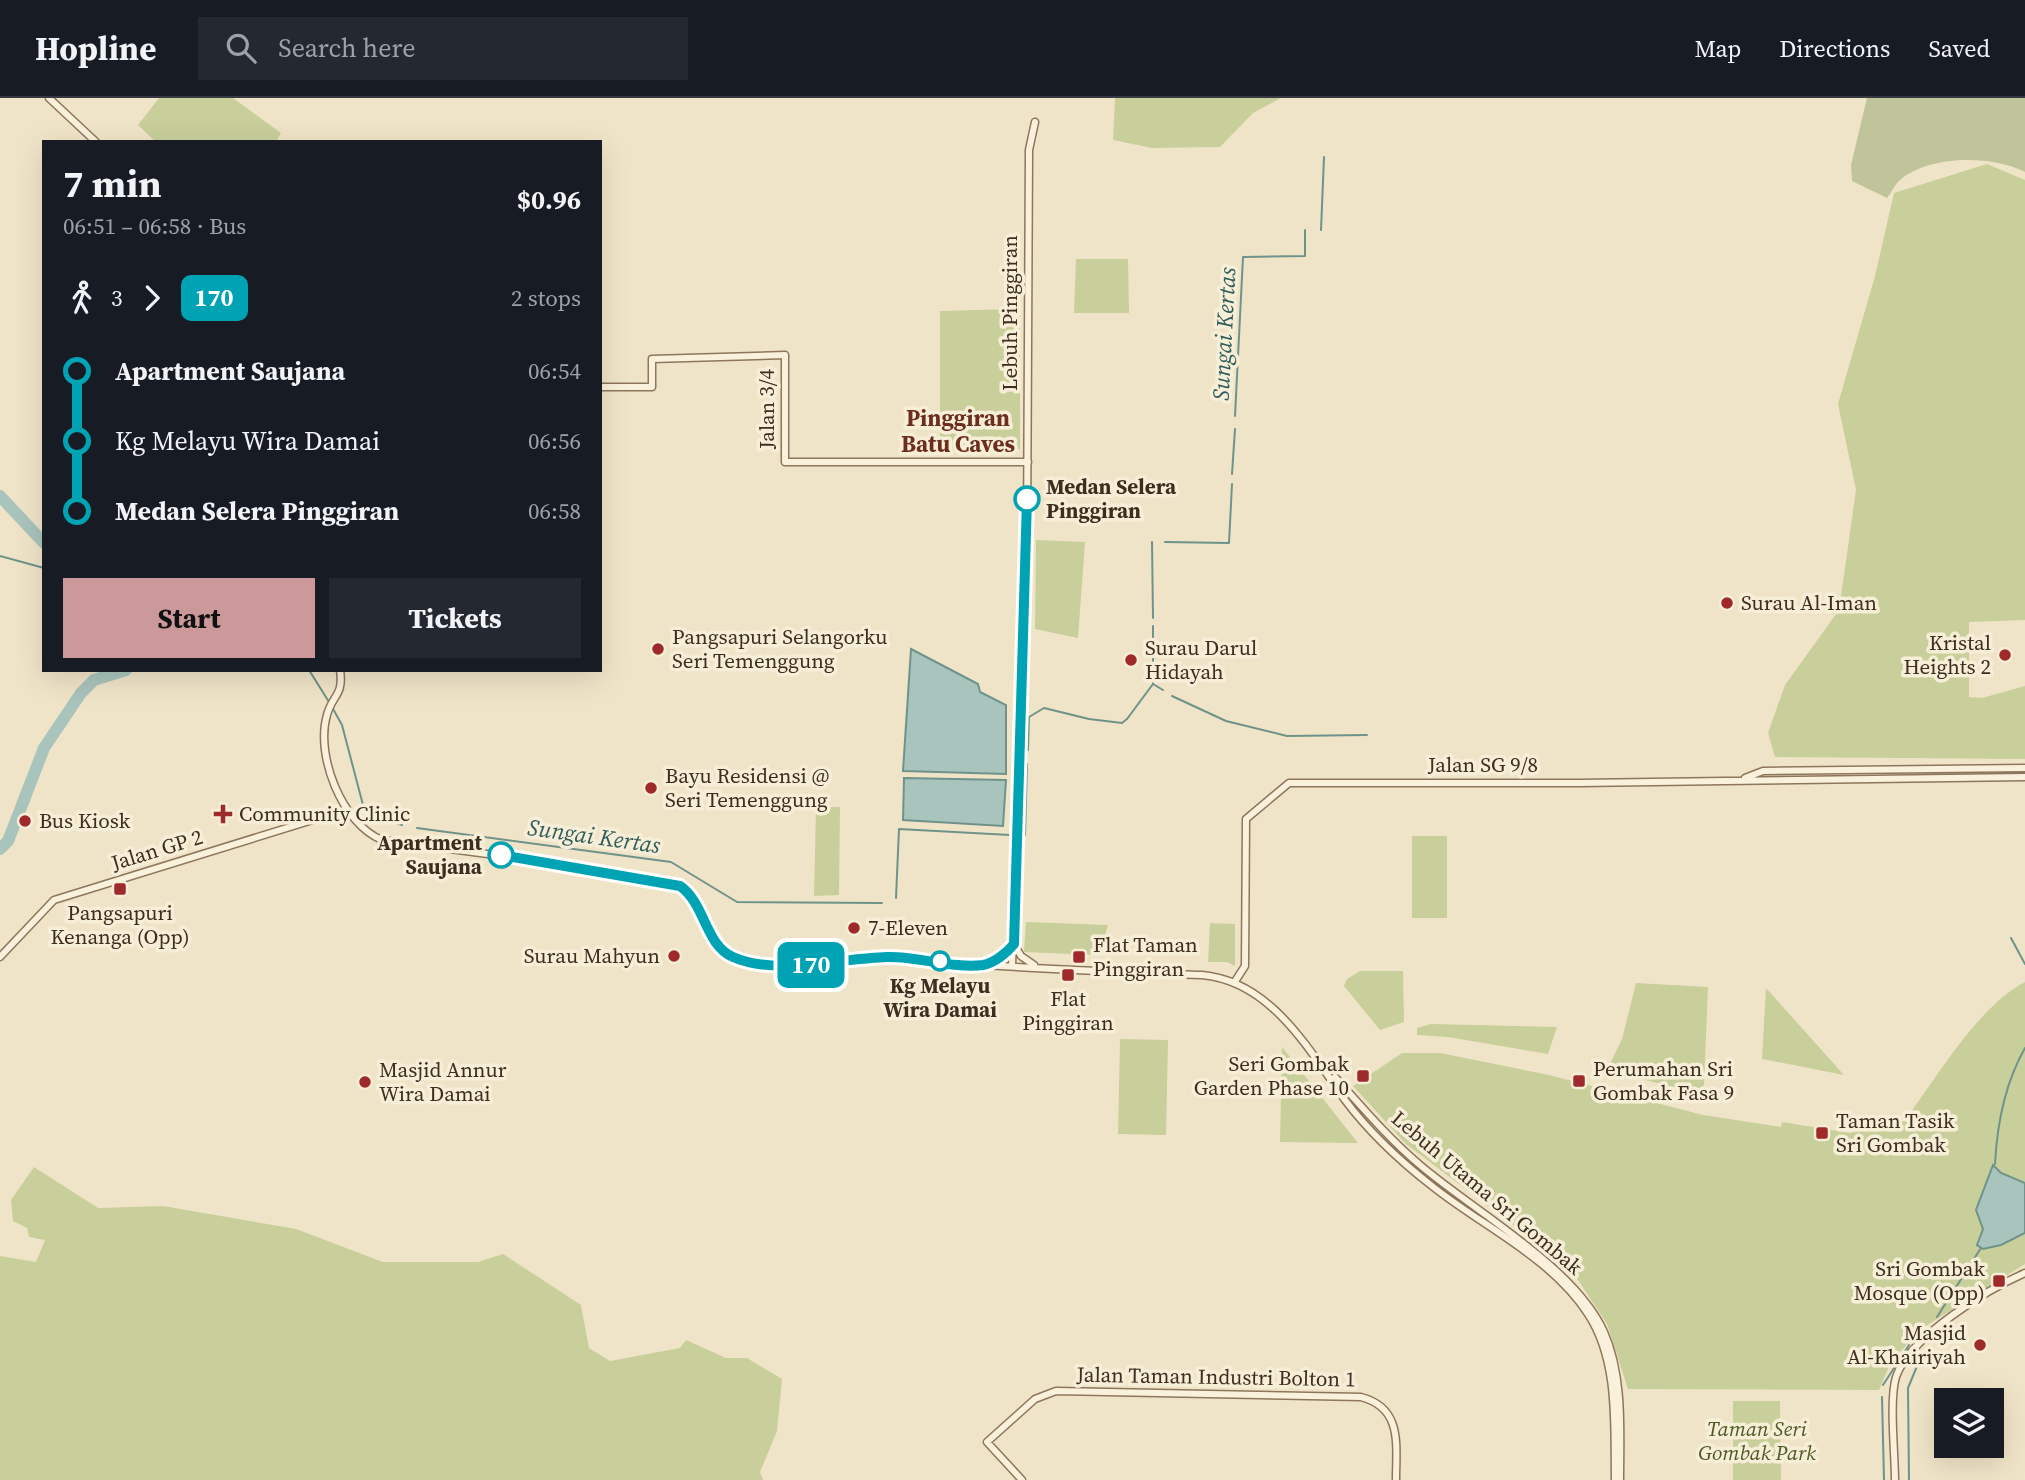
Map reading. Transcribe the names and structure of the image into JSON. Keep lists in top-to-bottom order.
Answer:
{
  "streets": {
    "street": [
      "Lebuh Pinggiran",
      "Jalan 3/4",
      "Jalan SG 9/8",
      "Jalan GP 2",
      "Lebuh Utama Sri Gombak",
      "Jalan Taman Industri Bolton 1"
    ]
  },
  "crossings": [
    ["Lebuh Pinggiran", "Jalan 3/4"],
    ["Lebuh Pinggiran", "Lebuh Utama Sri Gombak"],
    ["Jalan SG 9/8", "Lebuh Utama Sri Gombak"],
    ["Jalan GP 2", "Lebuh Utama Sri Gombak"]
  ],
  "districts": ["Pinggiran Batu Caves"],
  "water": ["Sungai Kertas"],
  "parks": ["Taman Seri Gombak Park"],
  "places": {
    "other": [
      "Medan Selera Pinggiran",
      "Surau Al-Iman",
      "Pangsapuri Selangorku Seri Temenggung",
      "Kristal Heights 2",
      "Surau Darul Hidayah",
      "Bayu Residensi @ Seri Temenggung",
      "Bus Kiosk",
      "Apartment Saujana",
      "7-Eleven",
      "Surau Mahyun",
      "Kg Melayu Wira Damai",
      "Masjid Annur Wira Damai",
      "Masjid Al-Khairiyah"
    ],
    "health": ["Community Clinic"],
    "transit": [
      "Pangsapuri Kenanga (Opp)",
      "Flat Taman Pinggiran",
      "Flat Pinggiran",
      "Seri Gombak Garden Phase 10",
      "Perumahan Sri Gombak Fasa 9",
      "Taman Tasik Sri Gombak",
      "Sri Gombak Mosque (Opp)"
    ]
  },
  "lines": ["bus line 170"],
  "page": {
    "header": "Hopline",
    "search": "Search here",
    "nav": ["Map", "Directions", "Saved"],
    "on_map": "170",
    "heading": ["7 min", "06:51 – 06:58 · Bus", "$0.96"],
    "legs": ["3", "170", "2 stops"],
    "list": [
      {
        "name": "Apartment Saujana",
        "value": "06:54"
      },
      {
        "name": "Kg Melayu Wira Damai",
        "value": "06:56"
      },
      {
        "name": "Medan Selera Pinggiran",
        "value": "06:58"
      }
    ],
    "buttons": ["Start", "Tickets"]
  }
}
